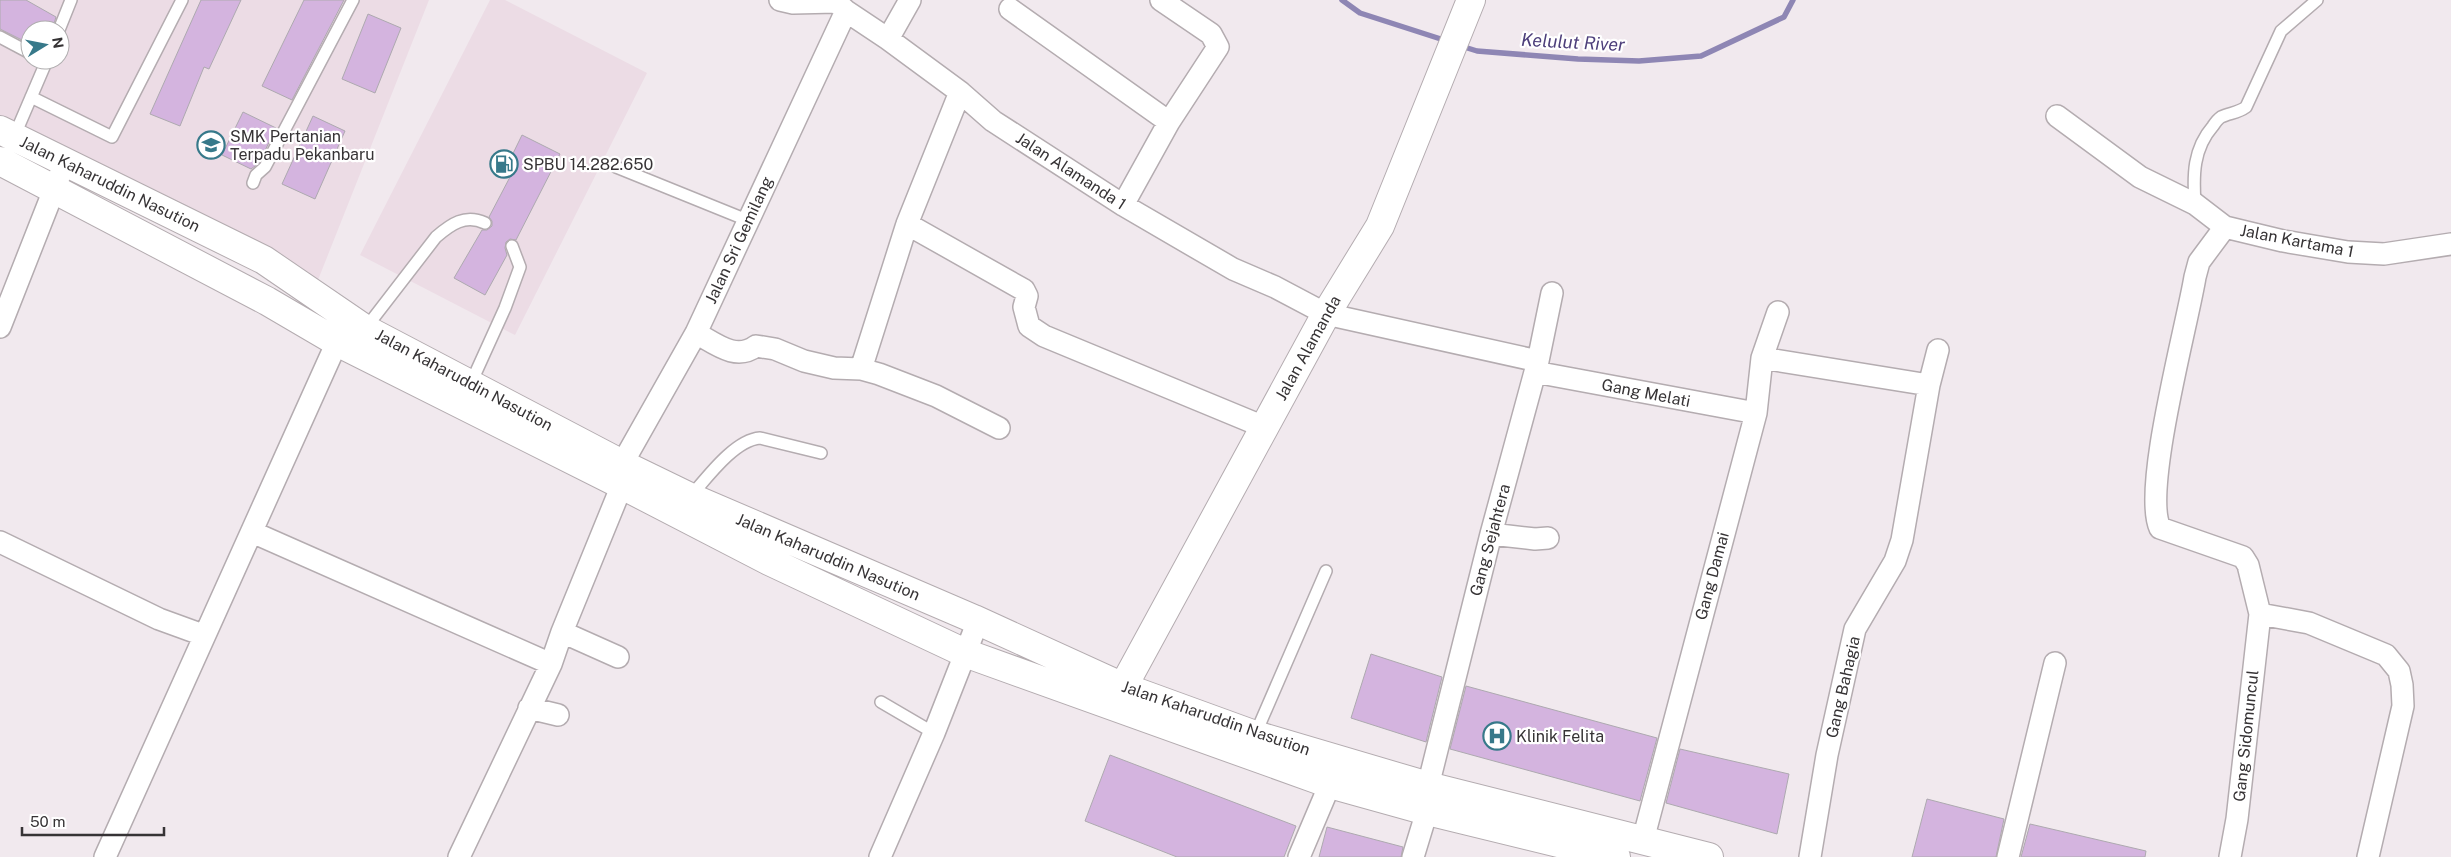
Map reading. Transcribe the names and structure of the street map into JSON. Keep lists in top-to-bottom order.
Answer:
{
  "streets": {
    "main road": ["Jalan Kaharuddin Nasution", "Jalan Alamanda"],
    "street": [
      "Jalan Alamanda 1",
      "Jalan Sri Gemilang",
      "Jalan Kartama 1",
      "Gang Melati",
      "Gang Sejahtera",
      "Gang Damai",
      "Gang Bahagia",
      "Gang Sidomuncul"
    ]
  },
  "crossings": [
    ["Jalan Alamanda 1", "Jalan Sri Gemilang"],
    ["Jalan Alamanda 1", "Jalan Alamanda"],
    ["Jalan Alamanda 1", "Gang Melati"],
    ["Jalan Kaharuddin Nasution", "Jalan Sri Gemilang"],
    ["Jalan Kaharuddin Nasution", "Jalan Alamanda"],
    ["Jalan Kaharuddin Nasution", "Gang Sejahtera"],
    ["Jalan Kaharuddin Nasution", "Gang Damai"],
    ["Jalan Alamanda", "Gang Melati"],
    ["Gang Melati", "Gang Sejahtera"],
    ["Gang Melati", "Gang Damai"]
  ],
  "water": ["Kelulut River"],
  "places": {
    "school or university": ["SMK Pertanian Terpadu Pekanbaru"],
    "fuel station": ["SPBU 14.282.650"],
    "hospital": ["Klinik Felita"]
  },
  "scale_bar": "50 m",
  "north": "right"
}
